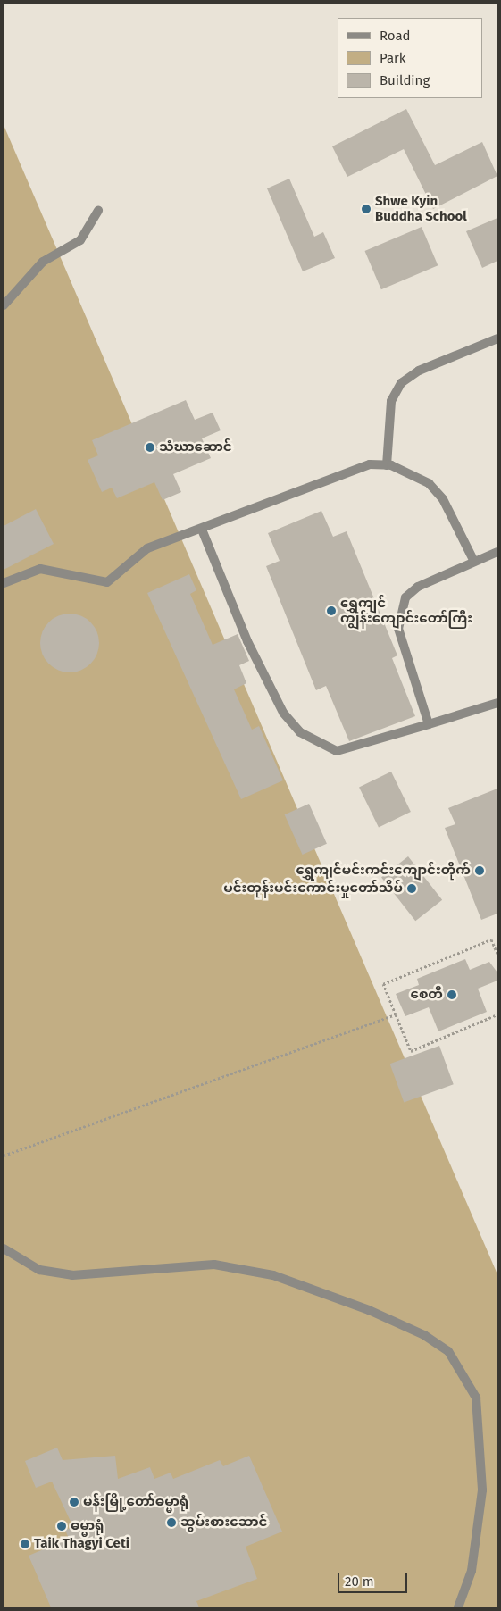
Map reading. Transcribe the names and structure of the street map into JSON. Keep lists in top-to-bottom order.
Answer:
{
  "places": [
    "Shwe Kyin Buddha School",
    "သံဃာဆောင်",
    "ရွှေကျင် ကျွန်းကျောင်းတော်ကြီး",
    "ရွှေကျင်မင်းကင်းကျောင်းတိုက်",
    "မင်းတုန်းမင်းကောင်းမှုတော်သိမ်",
    "စေတီ",
    "မန်းမြို့တော်ဓမ္မာရုံ",
    "ဆွမ်းစားဆောင်",
    "ဓမ္မာရုံ",
    "Taik Thagyi Ceti"
  ],
  "legend": ["Road", "Park", "Building"],
  "scale_bar": "20 m"
}
